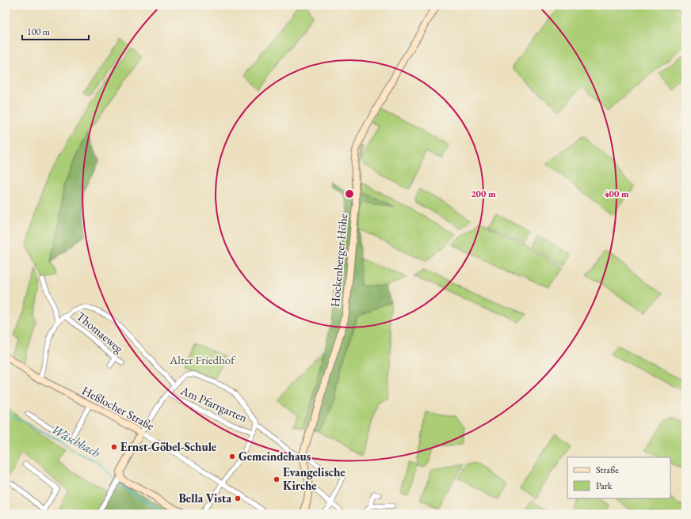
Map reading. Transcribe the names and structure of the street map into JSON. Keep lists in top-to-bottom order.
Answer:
{
  "streets": {
    "street": [
      "Hockenberger Höhe",
      "Thomaeweg",
      "Am Pfarrgarten",
      "Heßlocher Straße"
    ]
  },
  "water": ["Wäschbach"],
  "parks": ["Alter Friedhof"],
  "places": [
    "Ernst-Göbel-Schule",
    "Gemeindehaus",
    "Evangelische Kirche",
    "Bella Vista"
  ],
  "legend": ["Straße", "Park"],
  "scale_bar": "100 m",
  "rings": ["200 m", "400 m"]
}
